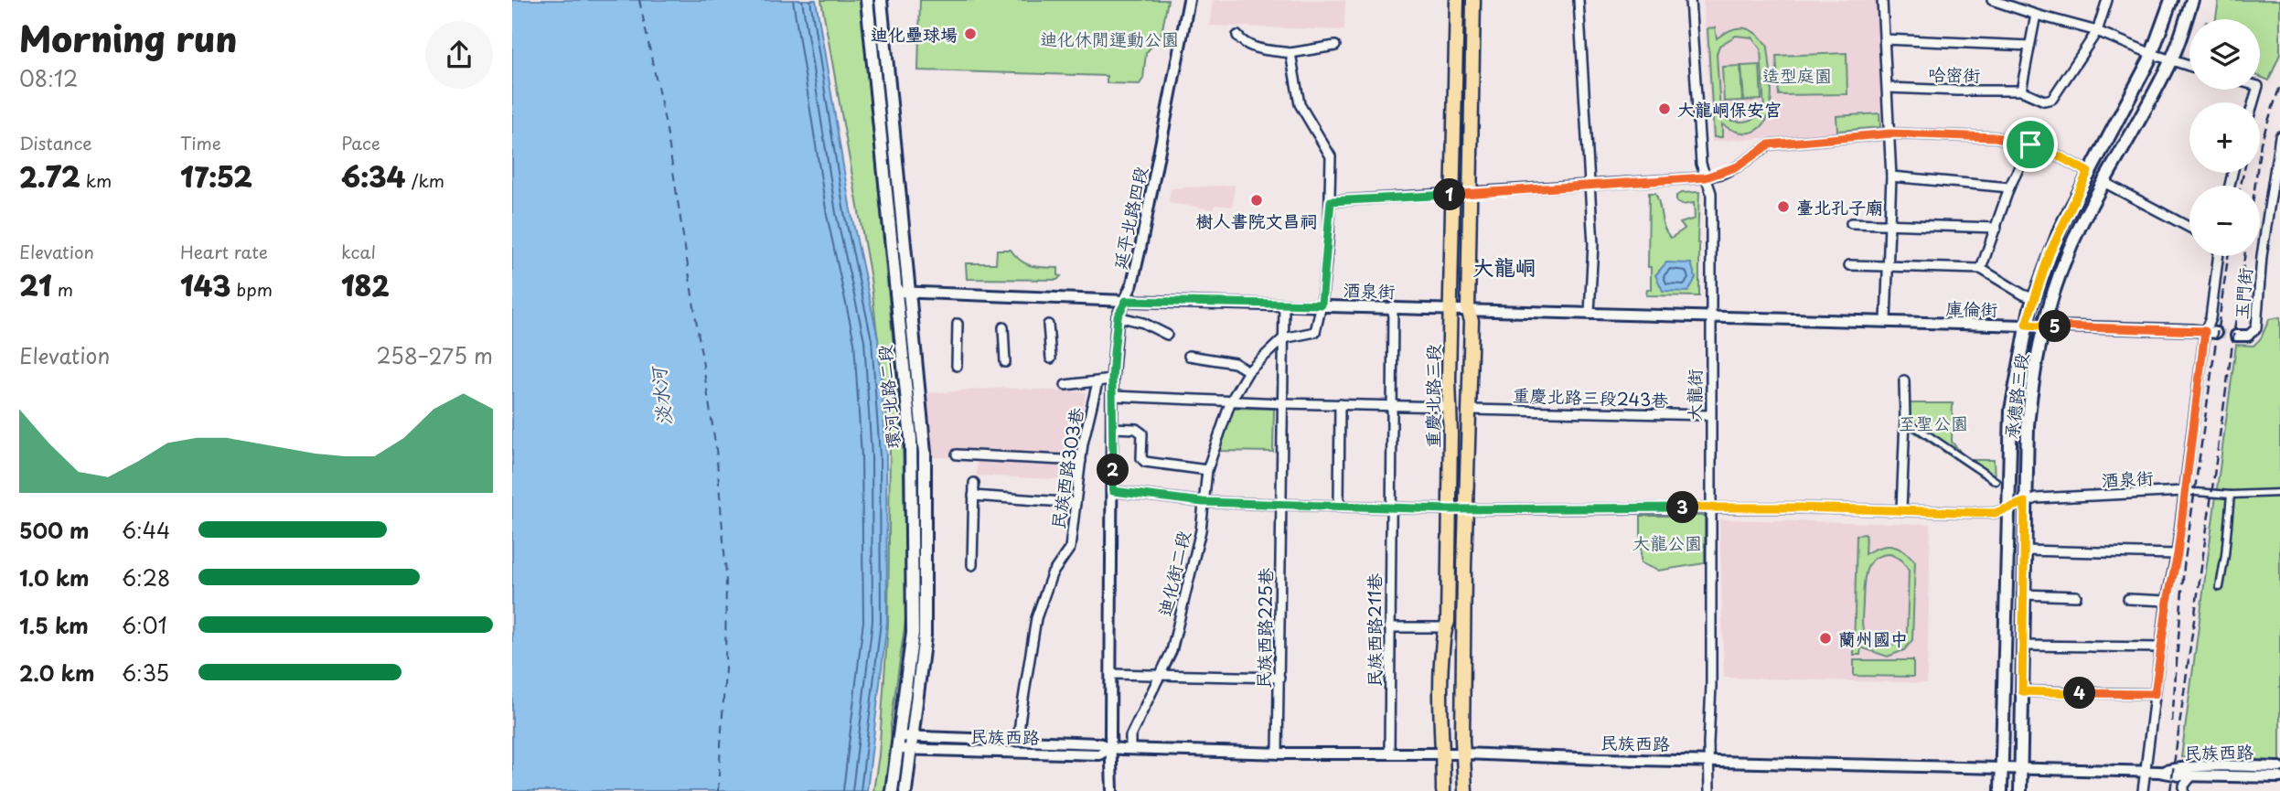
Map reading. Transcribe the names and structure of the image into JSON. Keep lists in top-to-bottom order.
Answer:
{
  "streets": {
    "main road": ["重慶北路三段", "承德路三段", "環河北路二段"],
    "street": [
      "哈密街",
      "延平北路四段",
      "酒泉街",
      "玉門街",
      "庫倫街",
      "大龍街",
      "重慶北路三段243巷",
      "民族西路303巷",
      "迪化街二段",
      "民族西路225巷",
      "民族西路211巷",
      "民族西路"
    ]
  },
  "crossings": [
    ["延平北路四段", "酒泉街"],
    ["延平北路四段", "民族西路"],
    ["酒泉街", "庫倫街"],
    ["酒泉街", "大龍街"],
    ["酒泉街", "重慶北路三段"],
    ["酒泉街", "承德路三段"],
    ["酒泉街", "環河北路二段"],
    ["酒泉街", "迪化街二段"],
    ["酒泉街", "民族西路225巷"],
    ["酒泉街", "民族西路211巷"],
    ["庫倫街", "承德路三段"],
    ["大龍街", "重慶北路三段243巷"],
    ["大龍街", "民族西路"],
    ["重慶北路三段", "重慶北路三段243巷"],
    ["重慶北路三段", "民族西路"],
    ["承德路三段", "民族西路"],
    ["環河北路二段", "民族西路"],
    ["民族西路303巷", "民族西路"],
    ["迪化街二段", "民族西路225巷"],
    ["迪化街二段", "民族西路"],
    ["民族西路225巷", "民族西路"],
    ["民族西路211巷", "民族西路"]
  ],
  "districts": ["大龍峒"],
  "water": ["淡水河"],
  "parks": [
    "迪化休閒運動公園",
    "造型庭園",
    "至聖公園",
    "大龍公園"
  ],
  "places": [
    "迪化壘球場",
    "大龍峒保安宮",
    "樹人書院文昌祠",
    "臺北孔子廟",
    "蘭州國中"
  ],
  "page": {
    "heading": ["Morning run", "08:12"],
    "map_buttons": ["+", "−"],
    "stats": [
      ["Distance", "2.72 km"],
      ["Time", "17:52"],
      ["Pace", "6:34 /km"],
      ["Elevation", "21 m"],
      ["Heart rate", "143 bpm"],
      ["kcal", "182"]
    ],
    "pins": [
      "1",
      "5",
      "2",
      "3",
      "4"
    ],
    "chart": ["Elevation", "258–275 m"],
    "list": [
      {
        "name": "500 m",
        "note": "6:44"
      },
      {
        "name": "1.0 km",
        "note": "6:28"
      },
      {
        "name": "1.5 km",
        "note": "6:01"
      },
      {
        "name": "2.0 km",
        "note": "6:35"
      }
    ]
  }
}
